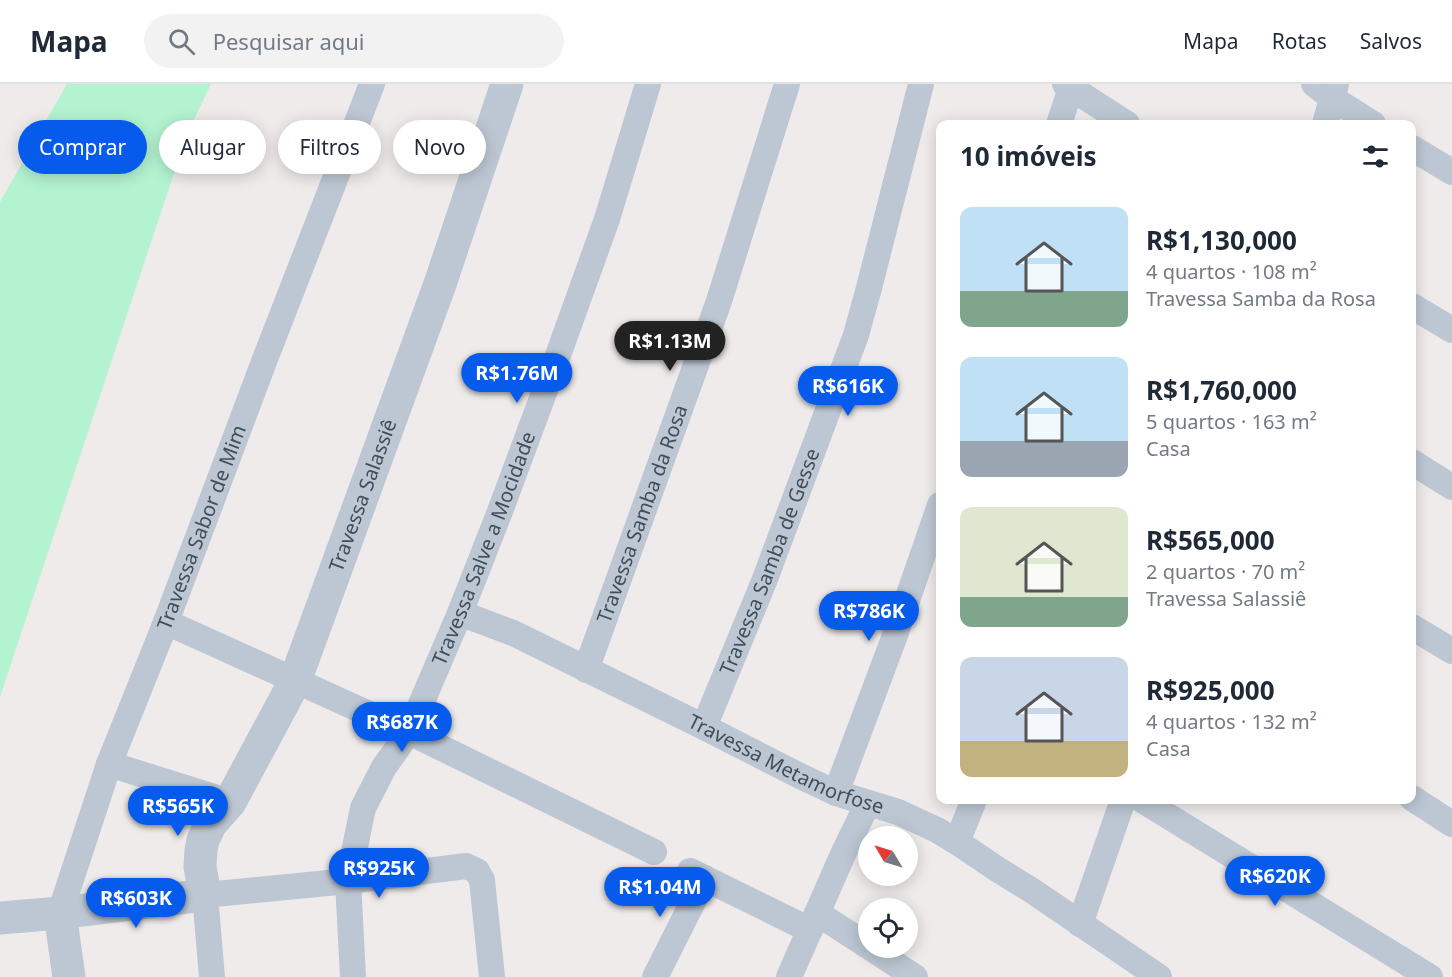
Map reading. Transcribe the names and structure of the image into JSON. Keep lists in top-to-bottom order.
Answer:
{
  "streets": {
    "street": [
      "Travessa Salassiê",
      "Travessa Samba da Rosa",
      "Travessa Sabor de Mim",
      "Travessa Salve a Mocidade",
      "Travessa Samba de Gesse",
      "Travessa Metamorfose"
    ]
  },
  "crossings": [
    ["Travessa Samba da Rosa", "Travessa Metamorfose"],
    ["Travessa Salve a Mocidade", "Travessa Metamorfose"],
    ["Travessa Samba de Gesse", "Travessa Metamorfose"]
  ],
  "north": "top left",
  "page": {
    "header": "Mapa",
    "search": "Pesquisar aqui",
    "nav": ["Mapa", "Rotas", "Salvos"],
    "chip": [
      "Comprar",
      "Alugar",
      "Filtros",
      "Novo"
    ],
    "heading": "10 imóveis",
    "list": [
      {
        "name": "R$1,130,000",
        "note": "4 quartos · 108 m² · Travessa Samba da Rosa"
      },
      {
        "name": "R$1,760,000",
        "note": "5 quartos · 163 m² · Casa"
      },
      {
        "name": "R$565,000",
        "note": "2 quartos · 70 m² · Travessa Salassiê"
      },
      {
        "name": "R$925,000",
        "note": "4 quartos · 132 m² · Casa"
      }
    ],
    "price": [
      "R$1.13M",
      "R$1.76M",
      "R$616K",
      "R$786K",
      "R$687K",
      "R$565K",
      "R$925K",
      "R$620K",
      "R$1.04M",
      "R$603K"
    ]
  }
}
